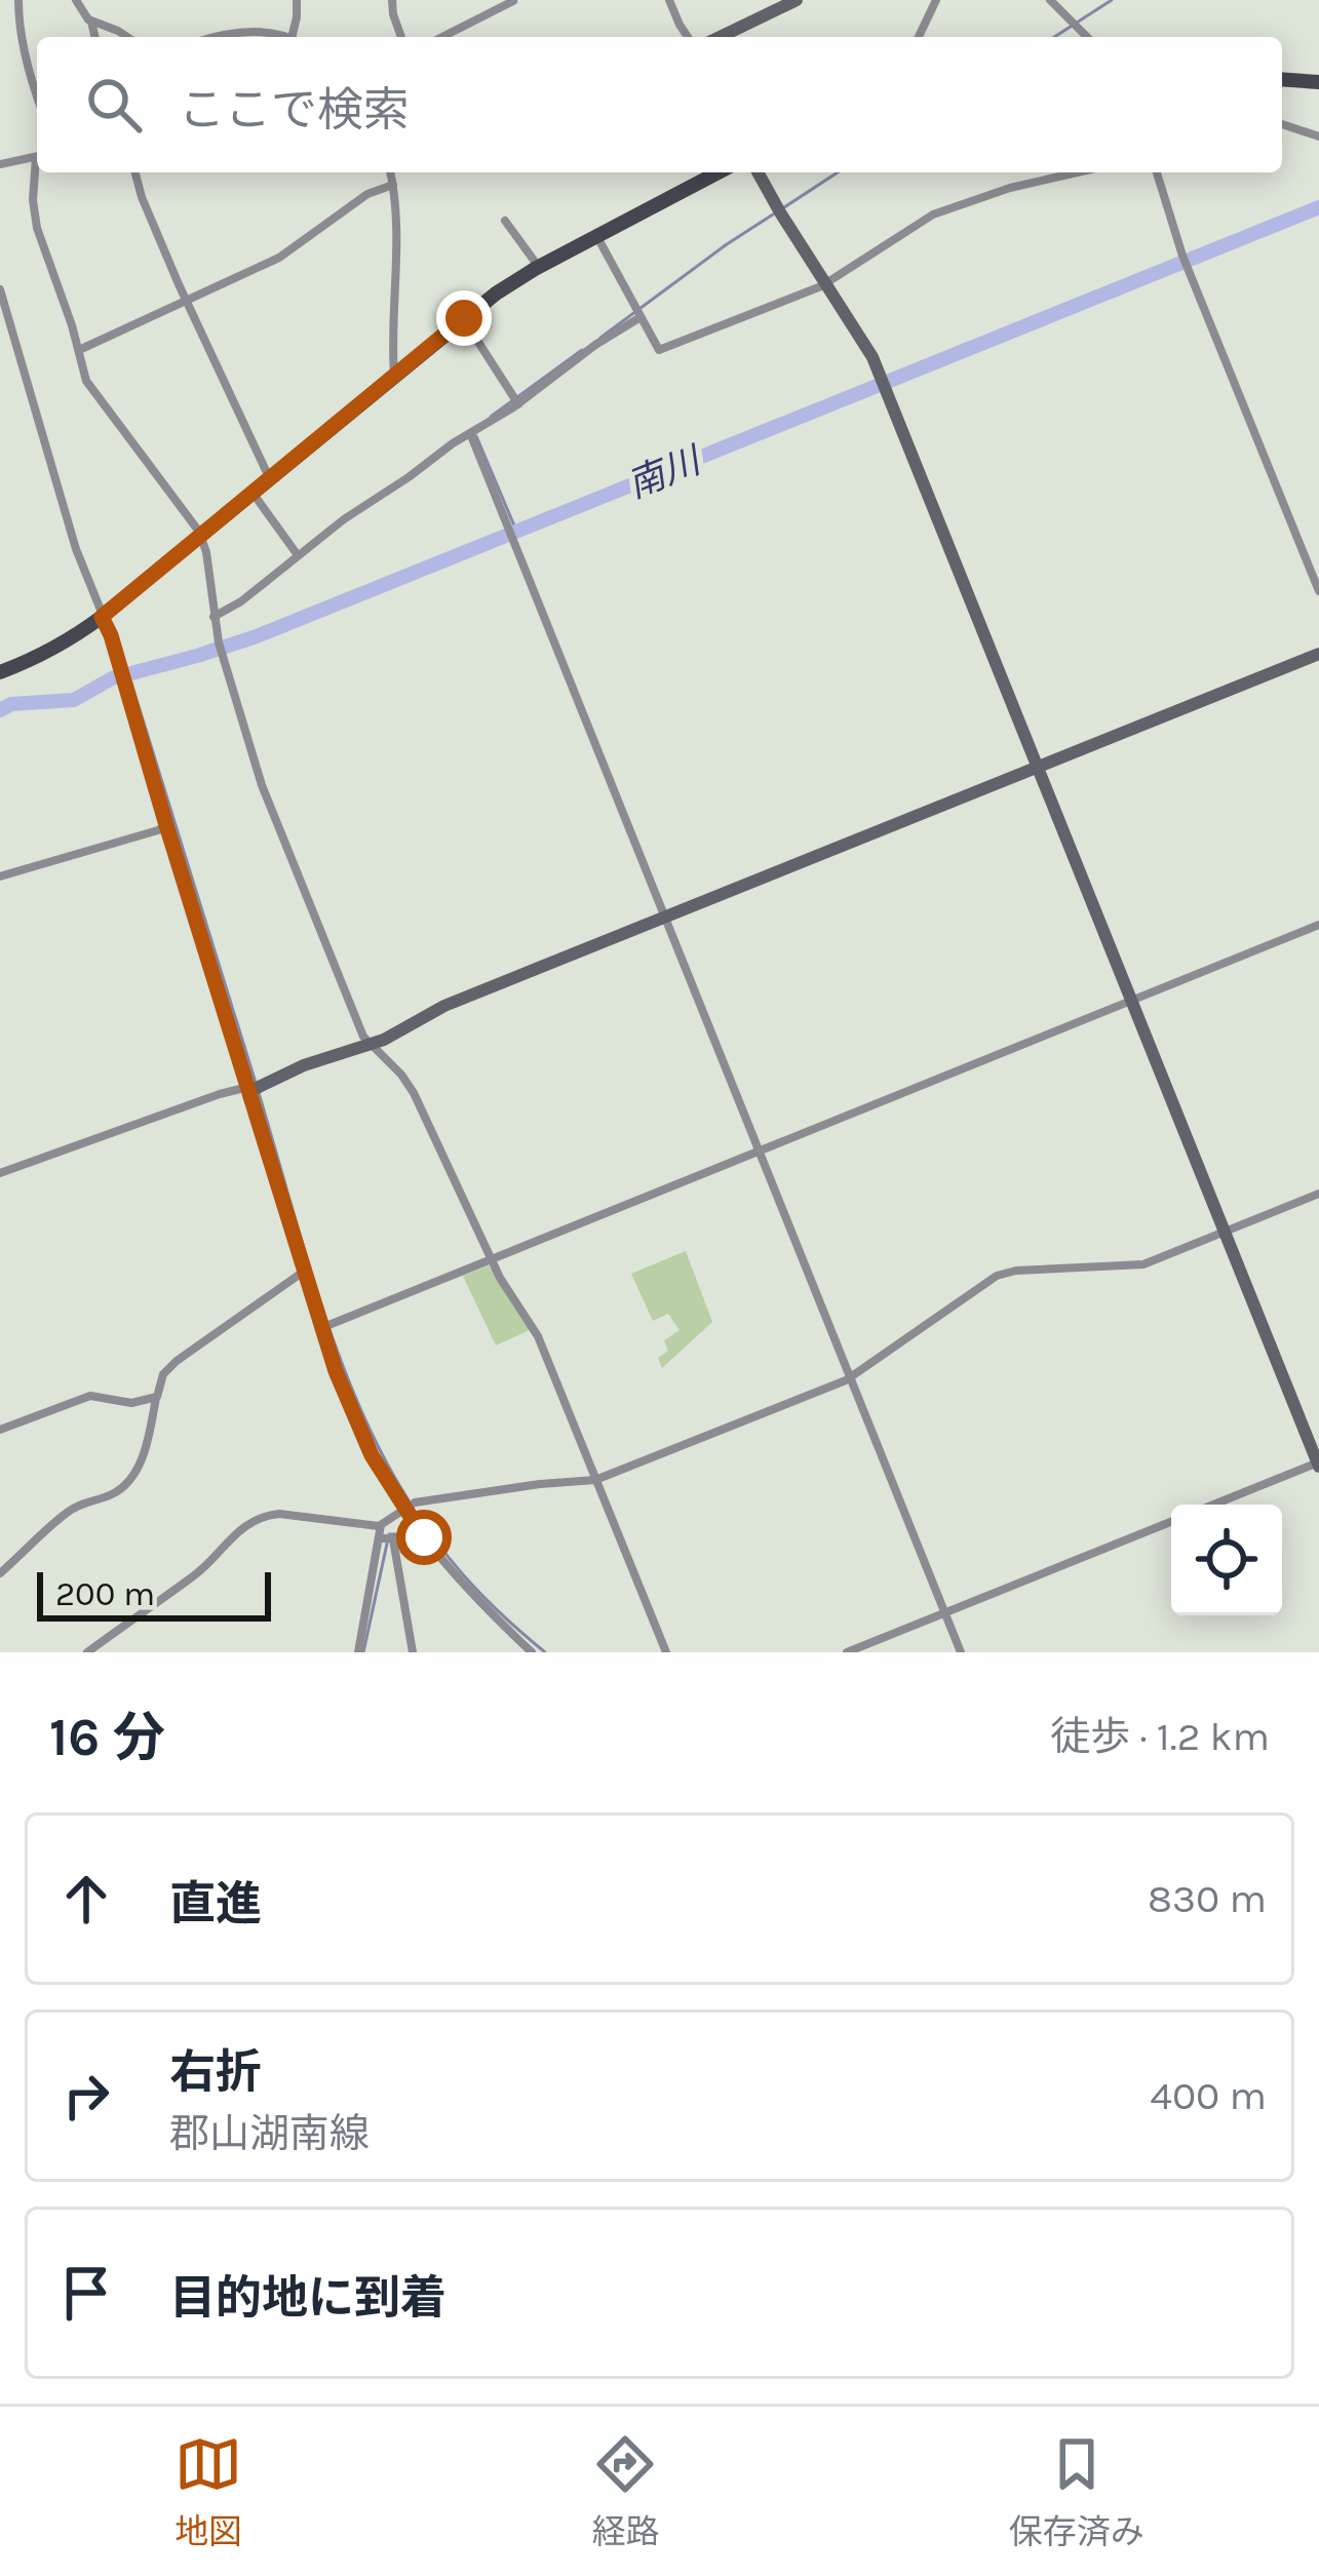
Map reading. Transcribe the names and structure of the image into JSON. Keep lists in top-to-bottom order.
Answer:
{
  "water": ["南川"],
  "scale_bar": "200 m",
  "page": {
    "search": "ここで検索",
    "scale": "200 m",
    "heading": ["16 分", "徒歩 · 1.2 km"],
    "list": [
      ["直進", "830 m"],
      ["右折", "郡山湖南線", "400 m"],
      "目的地に到着"
    ],
    "nav": ["地図", "経路", "保存済み"]
  }
}
